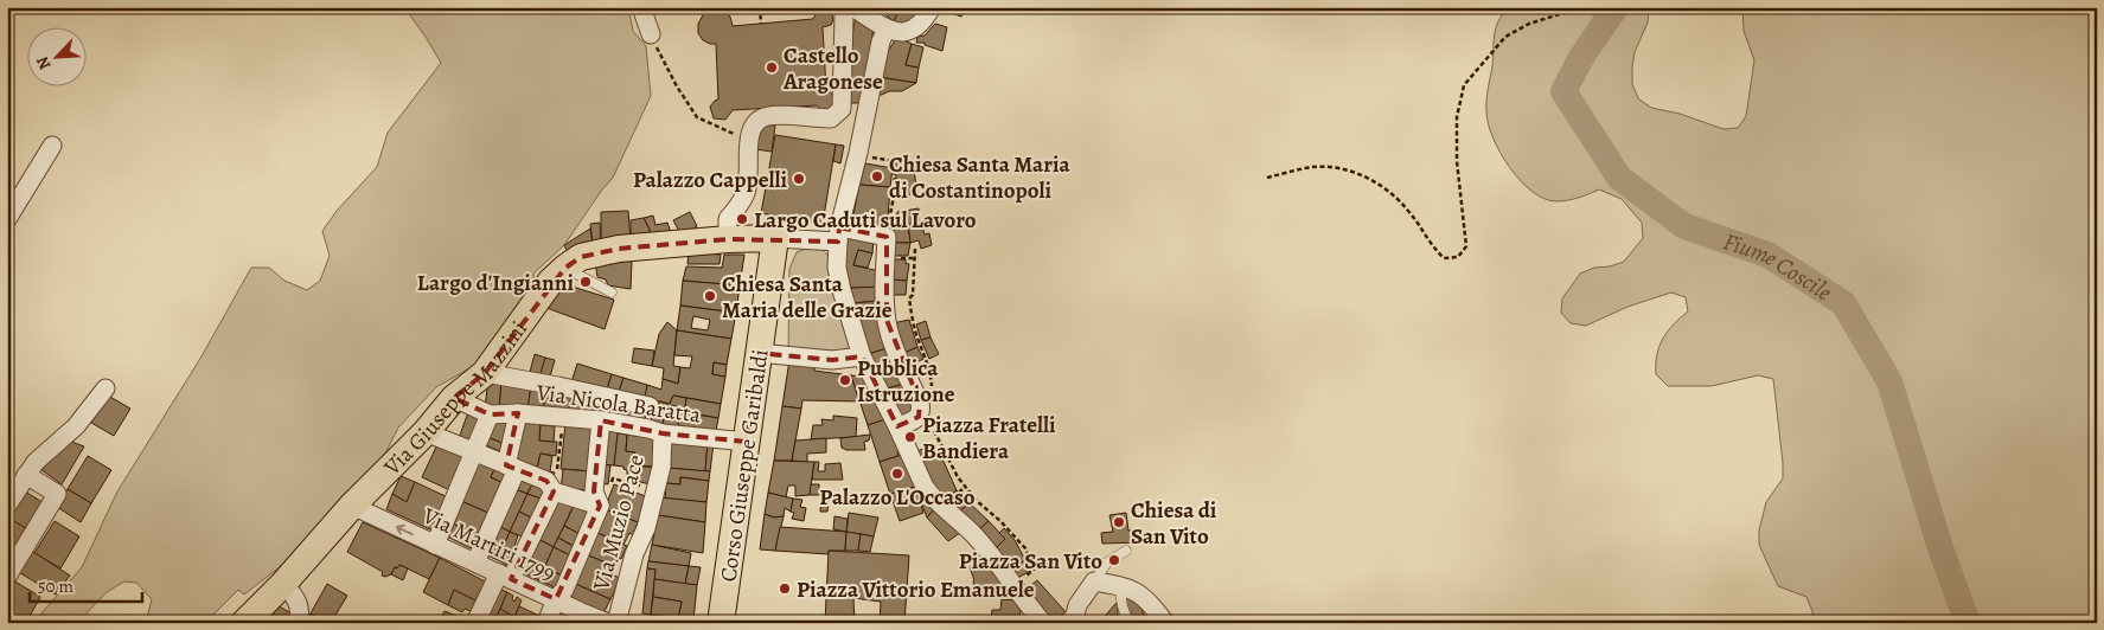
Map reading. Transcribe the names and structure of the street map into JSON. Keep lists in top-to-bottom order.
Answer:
{
  "streets": {
    "main road": ["Via Giuseppe Mazzini", "Corso Giuseppe Garibaldi"],
    "street": ["Via Nicola Baratta", "Via Muzio Pace", "Via Martiri 1799"]
  },
  "crossings": [
    ["Via Giuseppe Mazzini", "Via Nicola Baratta"],
    ["Via Giuseppe Mazzini", "Via Martiri 1799"],
    ["Via Nicola Baratta", "Corso Giuseppe Garibaldi"],
    ["Via Nicola Baratta", "Via Muzio Pace"]
  ],
  "water": ["Fiume Coscile"],
  "places": [
    "Castello Aragonese",
    "Chiesa Santa Maria di Costantinopoli",
    "Palazzo Cappelli",
    "Largo Caduti sul Lavoro",
    "Largo d'Ingianni",
    "Chiesa Santa Maria delle Grazie",
    "Pubblica Istruzione",
    "Piazza Fratelli Bandiera",
    "Palazzo L'Occaso",
    "Chiesa di San Vito",
    "Piazza San Vito",
    "Piazza Vittorio Emanuele"
  ],
  "scale_bar": "50 m",
  "north": "bottom left"
}
